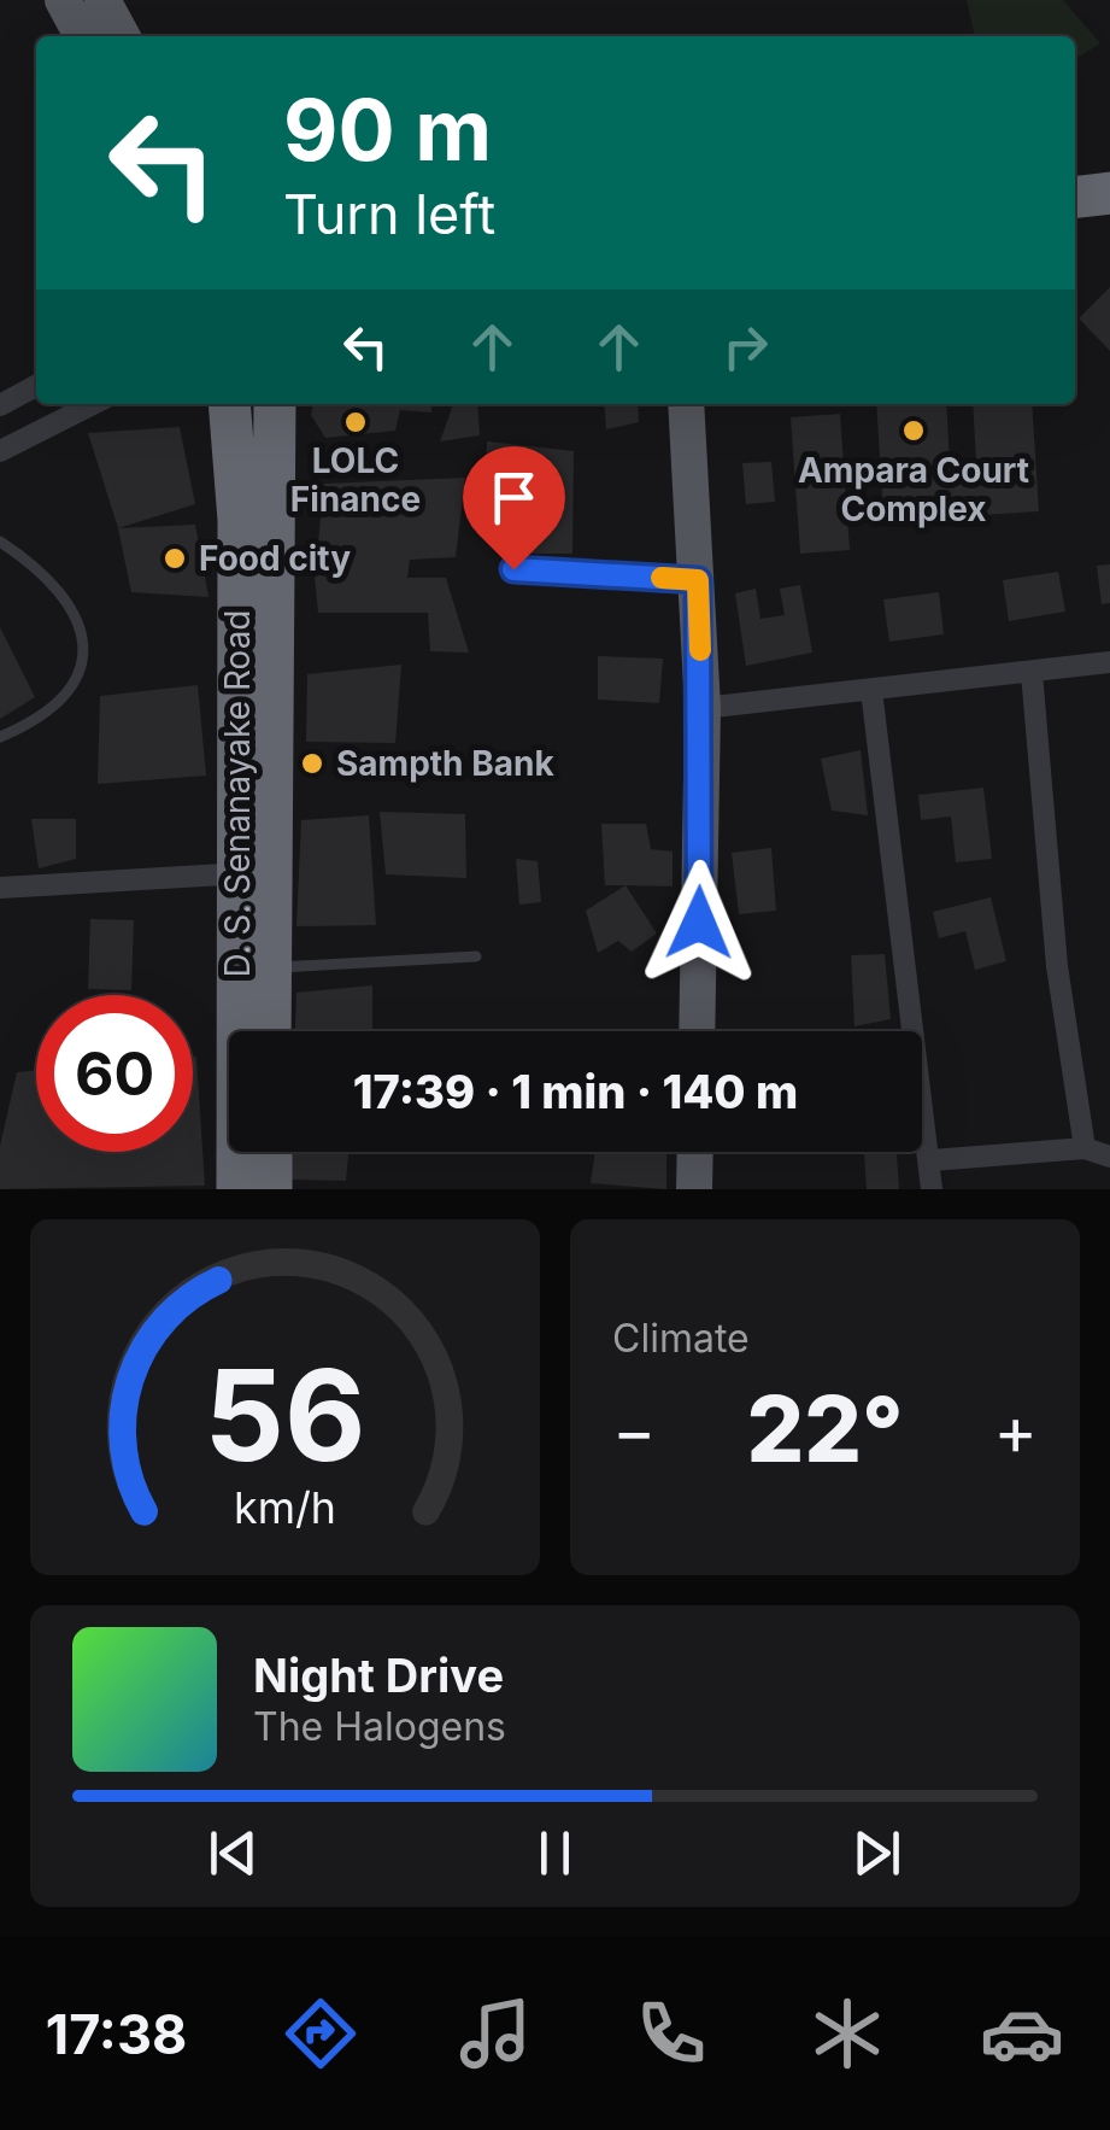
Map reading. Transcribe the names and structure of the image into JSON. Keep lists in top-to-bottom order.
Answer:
{
  "streets": {
    "highway": ["D. S. Senanayake Road"]
  },
  "places": [
    "LOLC Finance",
    "Ampara Court Complex",
    "Food city",
    "Sampth Bank"
  ],
  "page": {
    "turn": ["90 m", "Turn left"],
    "limit": "60",
    "trip": "17:39 · 1 min · 140 m",
    "tile": "Climate",
    "heat": ["−", "22°", "+"],
    "song": ["Night Drive", "The Halogens"],
    "tabs": "17:38",
    "gauge": ["56", "km/h"]
  }
}
